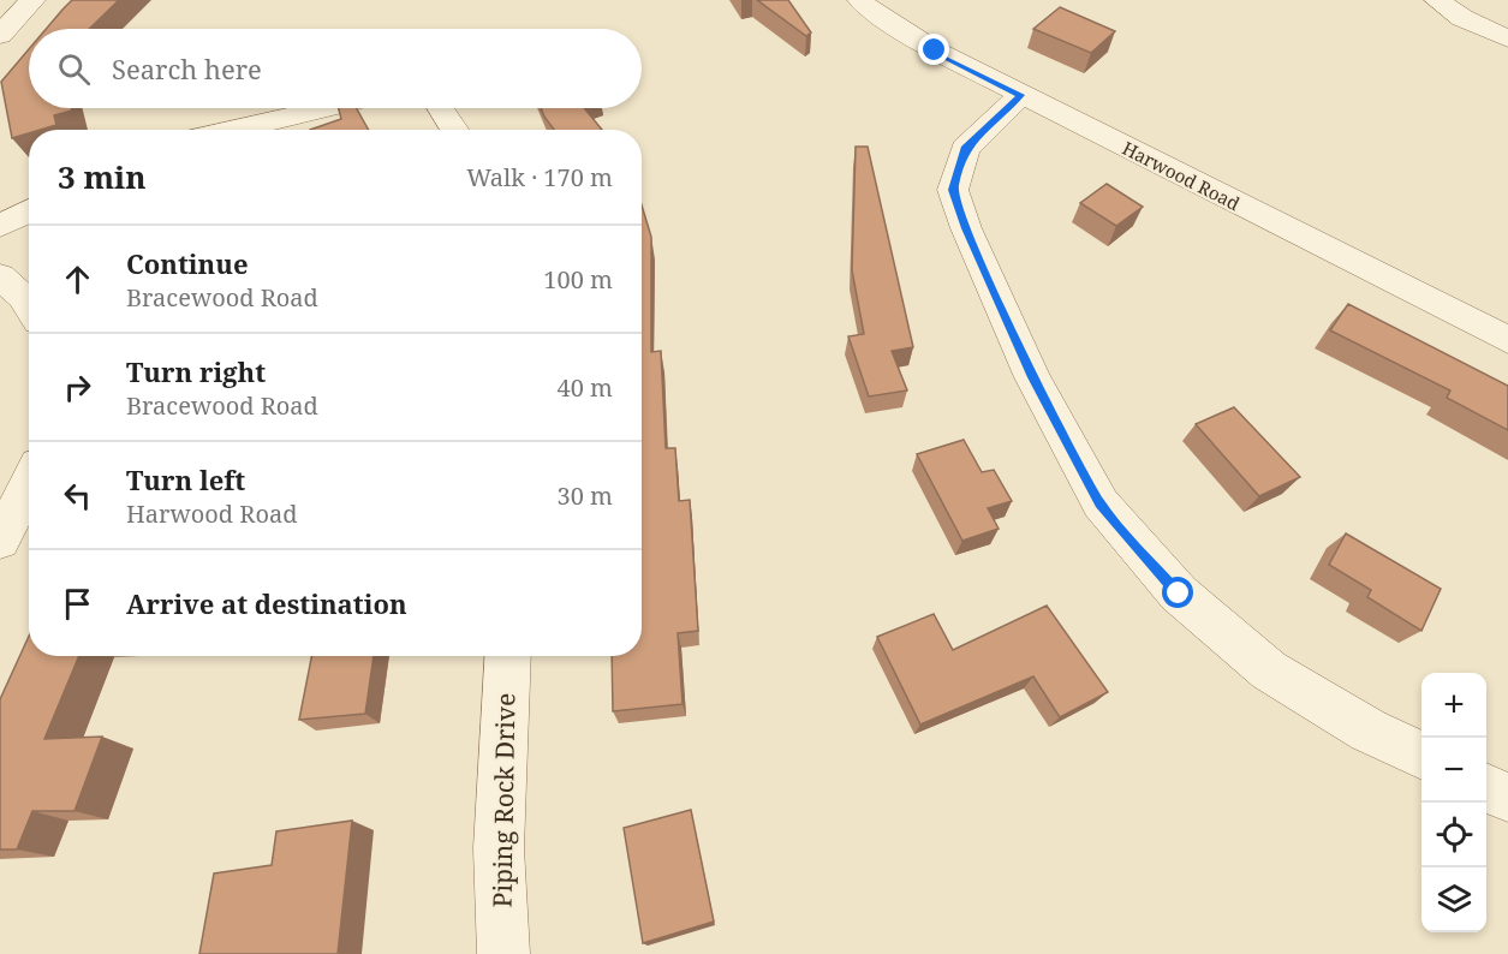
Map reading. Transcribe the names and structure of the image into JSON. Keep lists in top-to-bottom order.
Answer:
{
  "streets": {
    "street": ["Harwood Road", "Piping Rock Drive"]
  },
  "page": {
    "search": "Search here",
    "heading": ["3 min", "Walk · 170 m"],
    "list": [
      ["Continue", "Bracewood Road", "100 m"],
      ["Turn right", "Bracewood Road", "40 m"],
      ["Turn left", "Harwood Road", "30 m"],
      "Arrive at destination"
    ],
    "map_buttons": ["+", "−"]
  }
}
